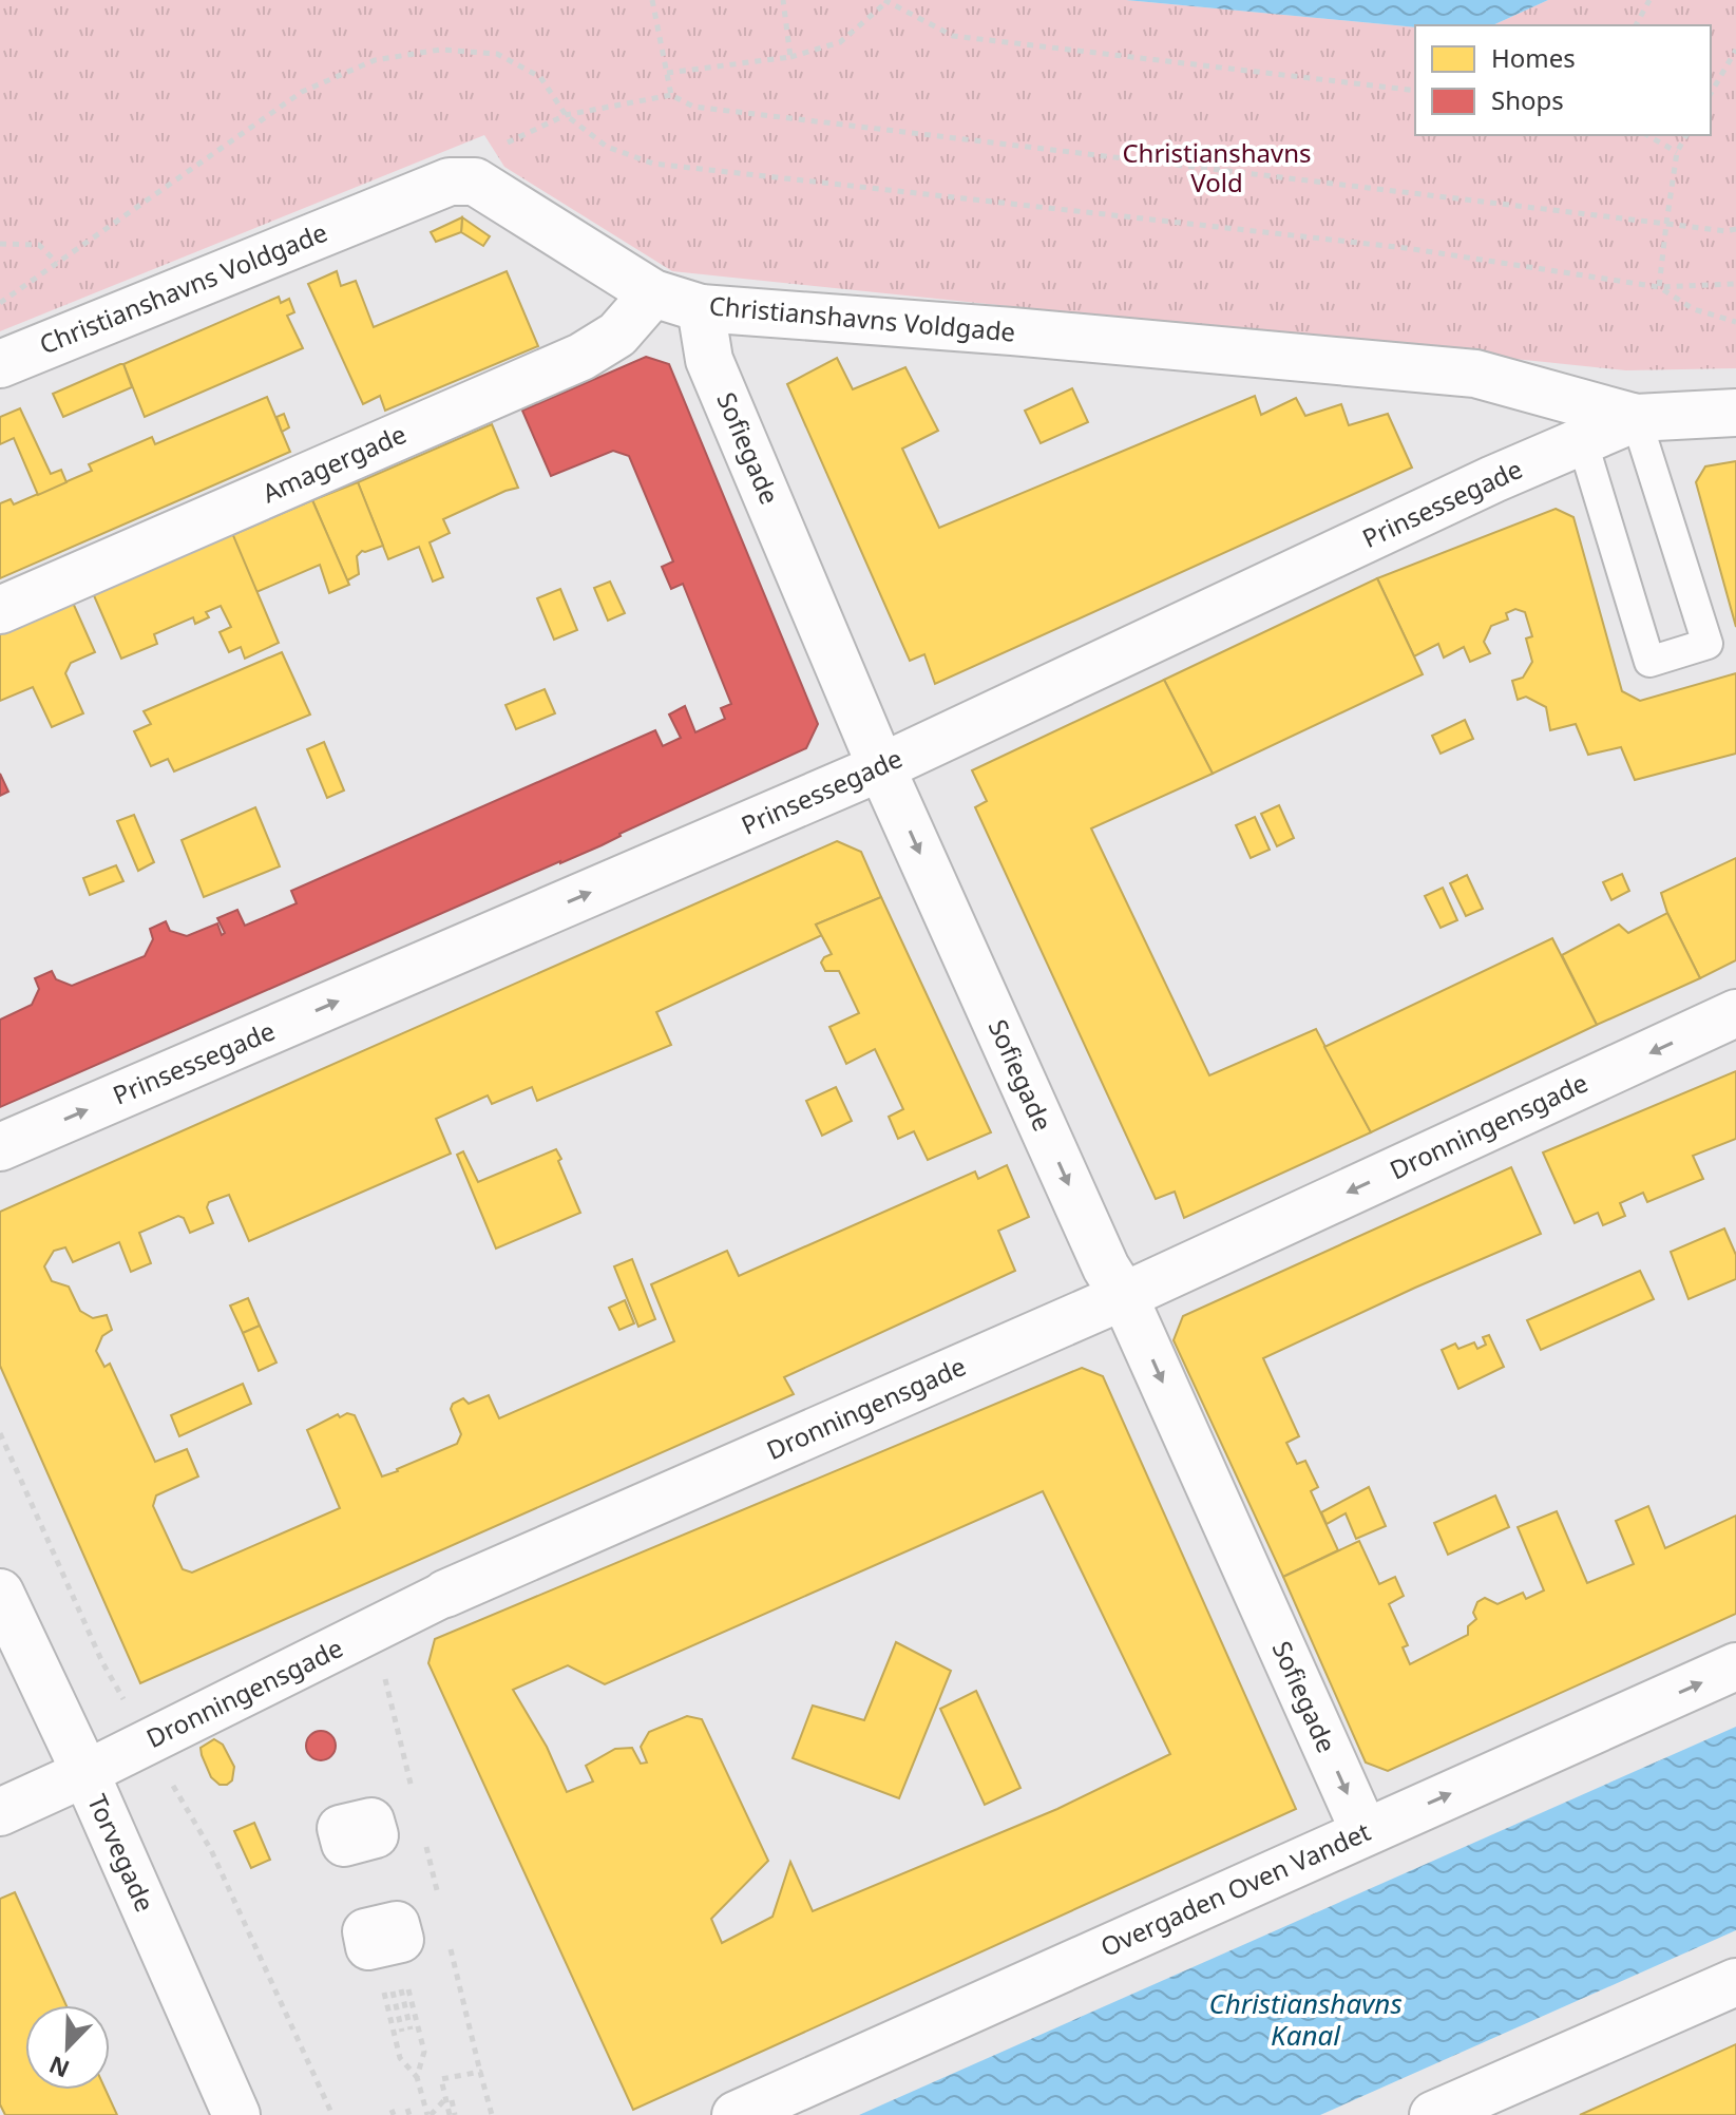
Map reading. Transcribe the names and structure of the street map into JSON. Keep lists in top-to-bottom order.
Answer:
{
  "streets": {
    "street": [
      "Christianshavns Voldgade",
      "Sofiegade",
      "Amagergade",
      "Prinsessegade",
      "Dronningensgade",
      "Torvegade",
      "Overgaden Oven Vandet"
    ]
  },
  "crossings": [
    ["Christianshavns Voldgade", "Sofiegade"],
    ["Christianshavns Voldgade", "Amagergade"],
    ["Christianshavns Voldgade", "Prinsessegade"],
    ["Sofiegade", "Prinsessegade"],
    ["Sofiegade", "Dronningensgade"],
    ["Sofiegade", "Overgaden Oven Vandet"],
    ["Dronningensgade", "Torvegade"]
  ],
  "one_way": ["Sofiegade", "Prinsessegade", "Dronningensgade"],
  "water": ["Christianshavns Kanal"],
  "parks": ["Christianshavns Vold"],
  "legend": ["Homes", "Shops"],
  "north": "bottom left"
}
